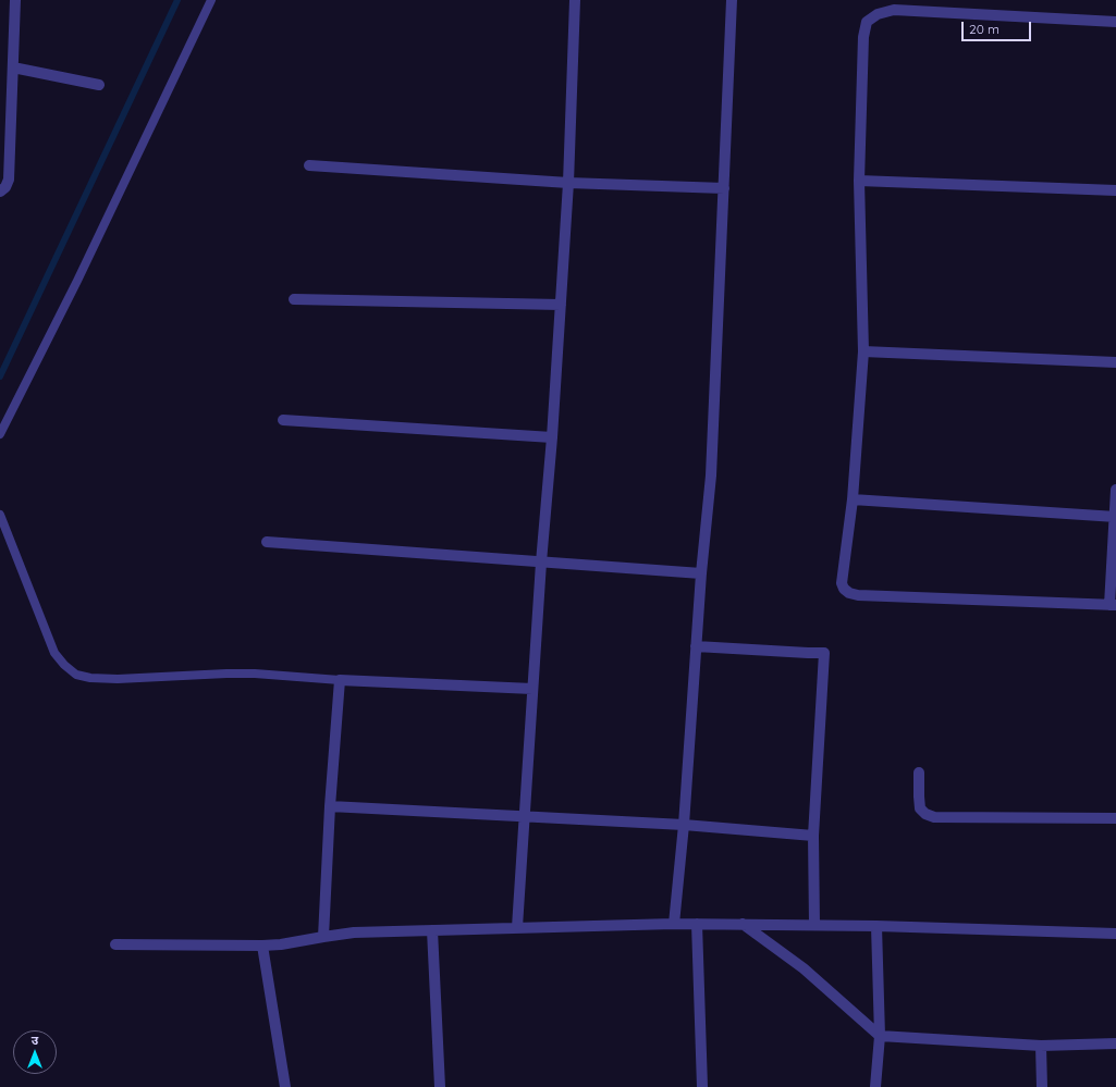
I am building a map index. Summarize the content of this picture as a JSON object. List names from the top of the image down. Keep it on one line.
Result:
{"scale_bar":"20 m","north":"top"}
